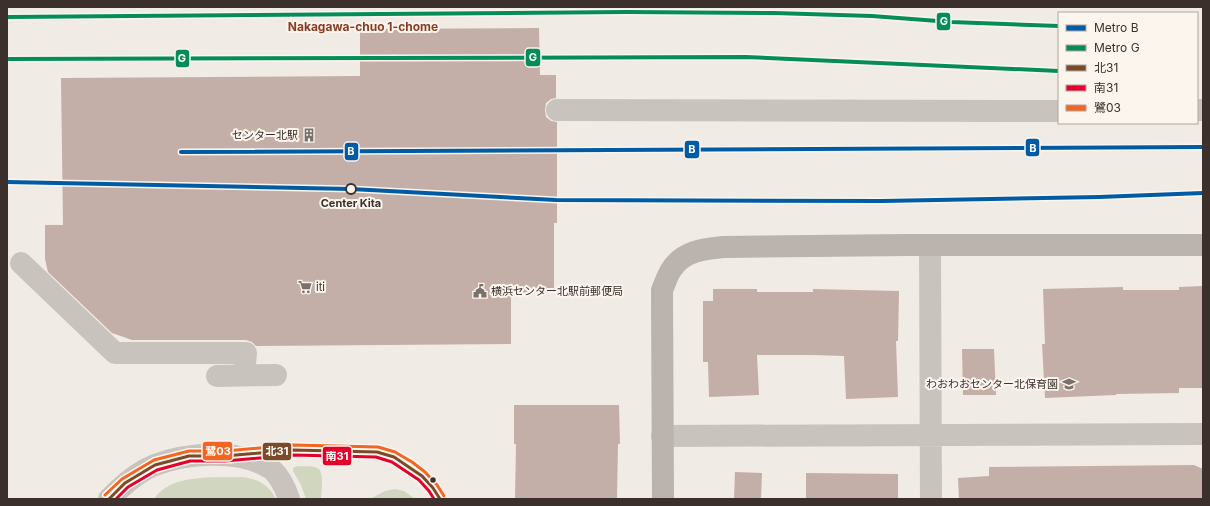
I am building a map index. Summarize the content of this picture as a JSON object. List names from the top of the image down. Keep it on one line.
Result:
{"districts":["Nakagawa-chuo 1-chome"],"places":{"building":["センター北駅"],"other":["Center Kita"],"supermarket":["iti"],"public building":["横浜センター北駅前郵便局"],"school or university":["わおわおセンター北保育園"]},"lines":["metro line G","metro line B","transit line 鷺03","transit line 北31","transit line 南31"],"legend":["Metro B","Metro G","北31","南31","鷺03"]}
